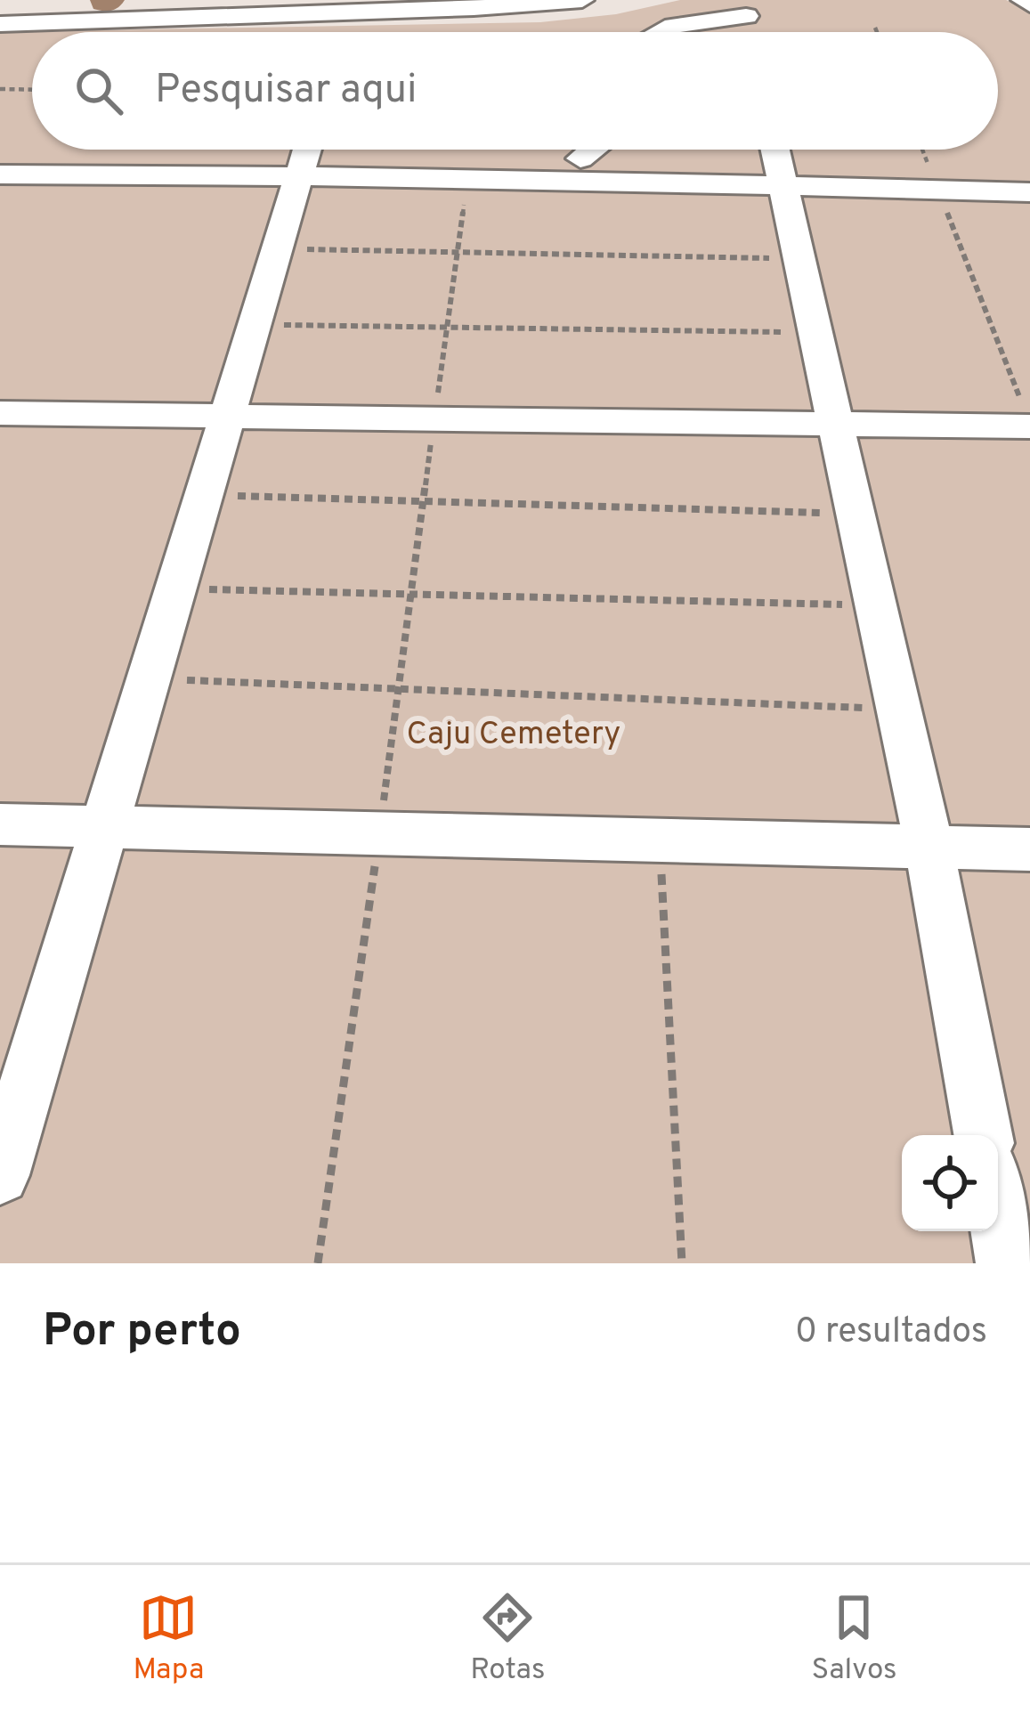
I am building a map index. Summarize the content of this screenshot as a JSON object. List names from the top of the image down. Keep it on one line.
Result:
{"parks":["Caju Cemetery"],"page":{"search":"Pesquisar aqui","heading":["Por perto","0 resultados"],"nav":["Mapa","Rotas","Salvos"]}}
